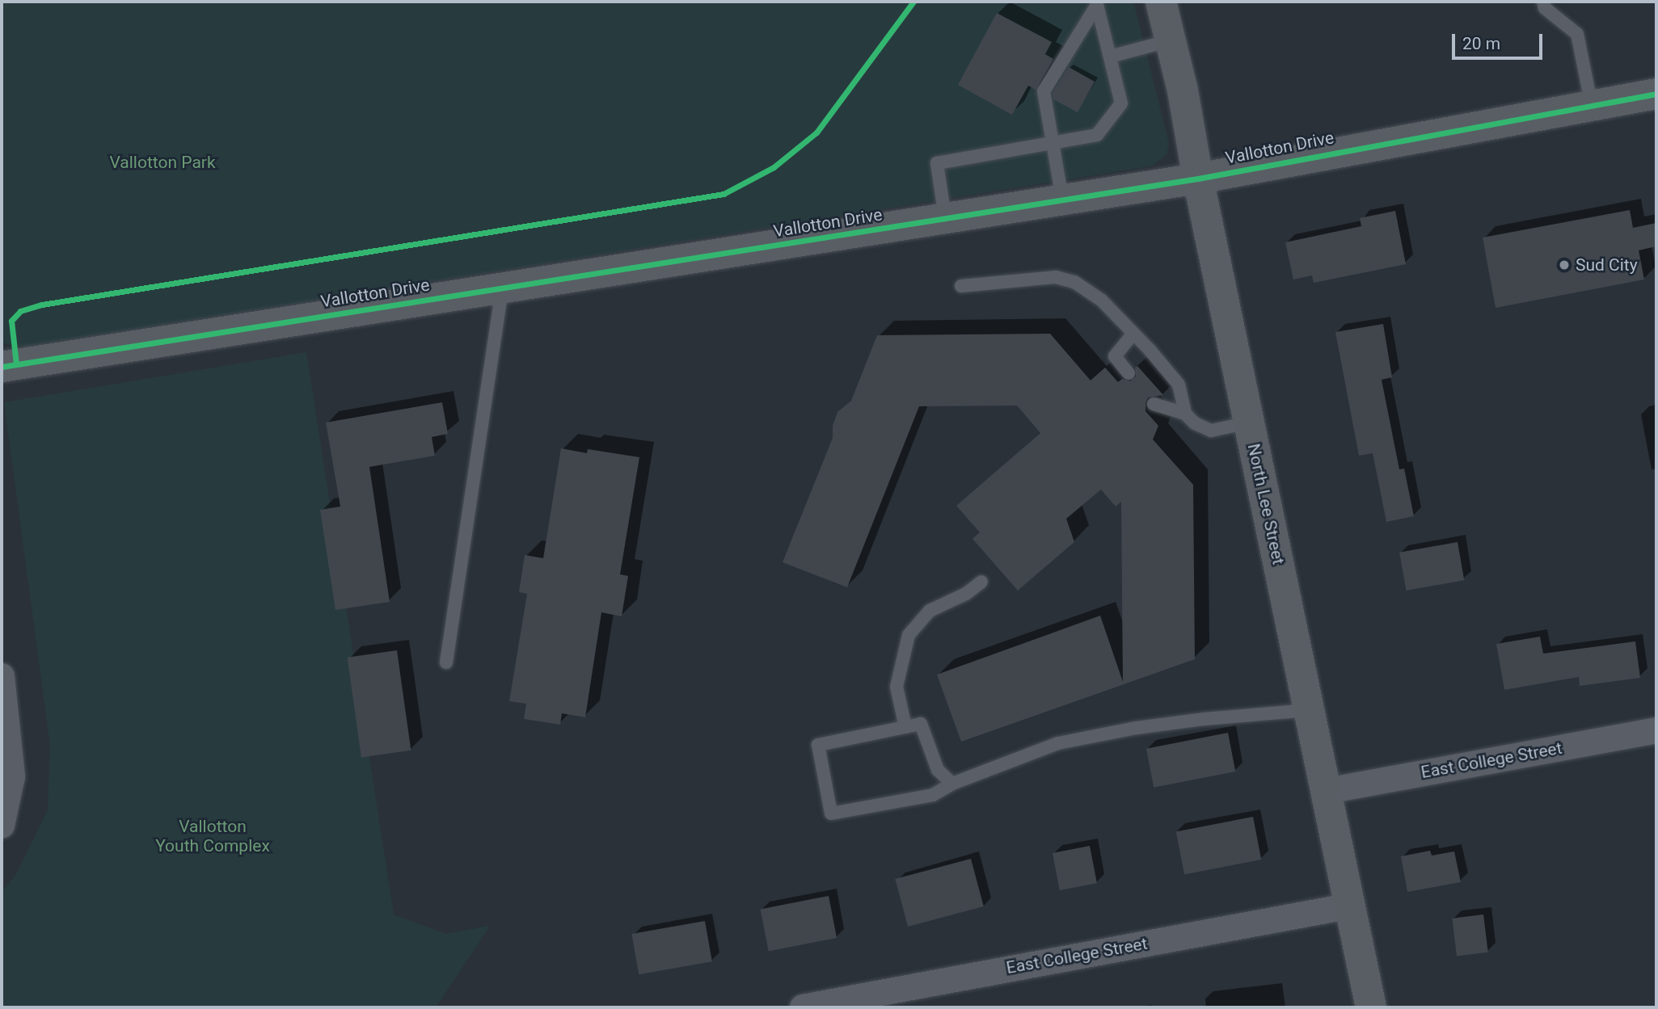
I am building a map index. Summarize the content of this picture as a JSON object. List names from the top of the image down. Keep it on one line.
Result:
{"streets":{"street":["Vallotton Drive","North Lee Street","East College Street"]},"crossings":[["Vallotton Drive","North Lee Street"],["North Lee Street","East College Street"]],"parks":["Vallotton Park","Vallotton Youth Complex"],"places":["Sud City"],"scale_bar":"20 m"}
